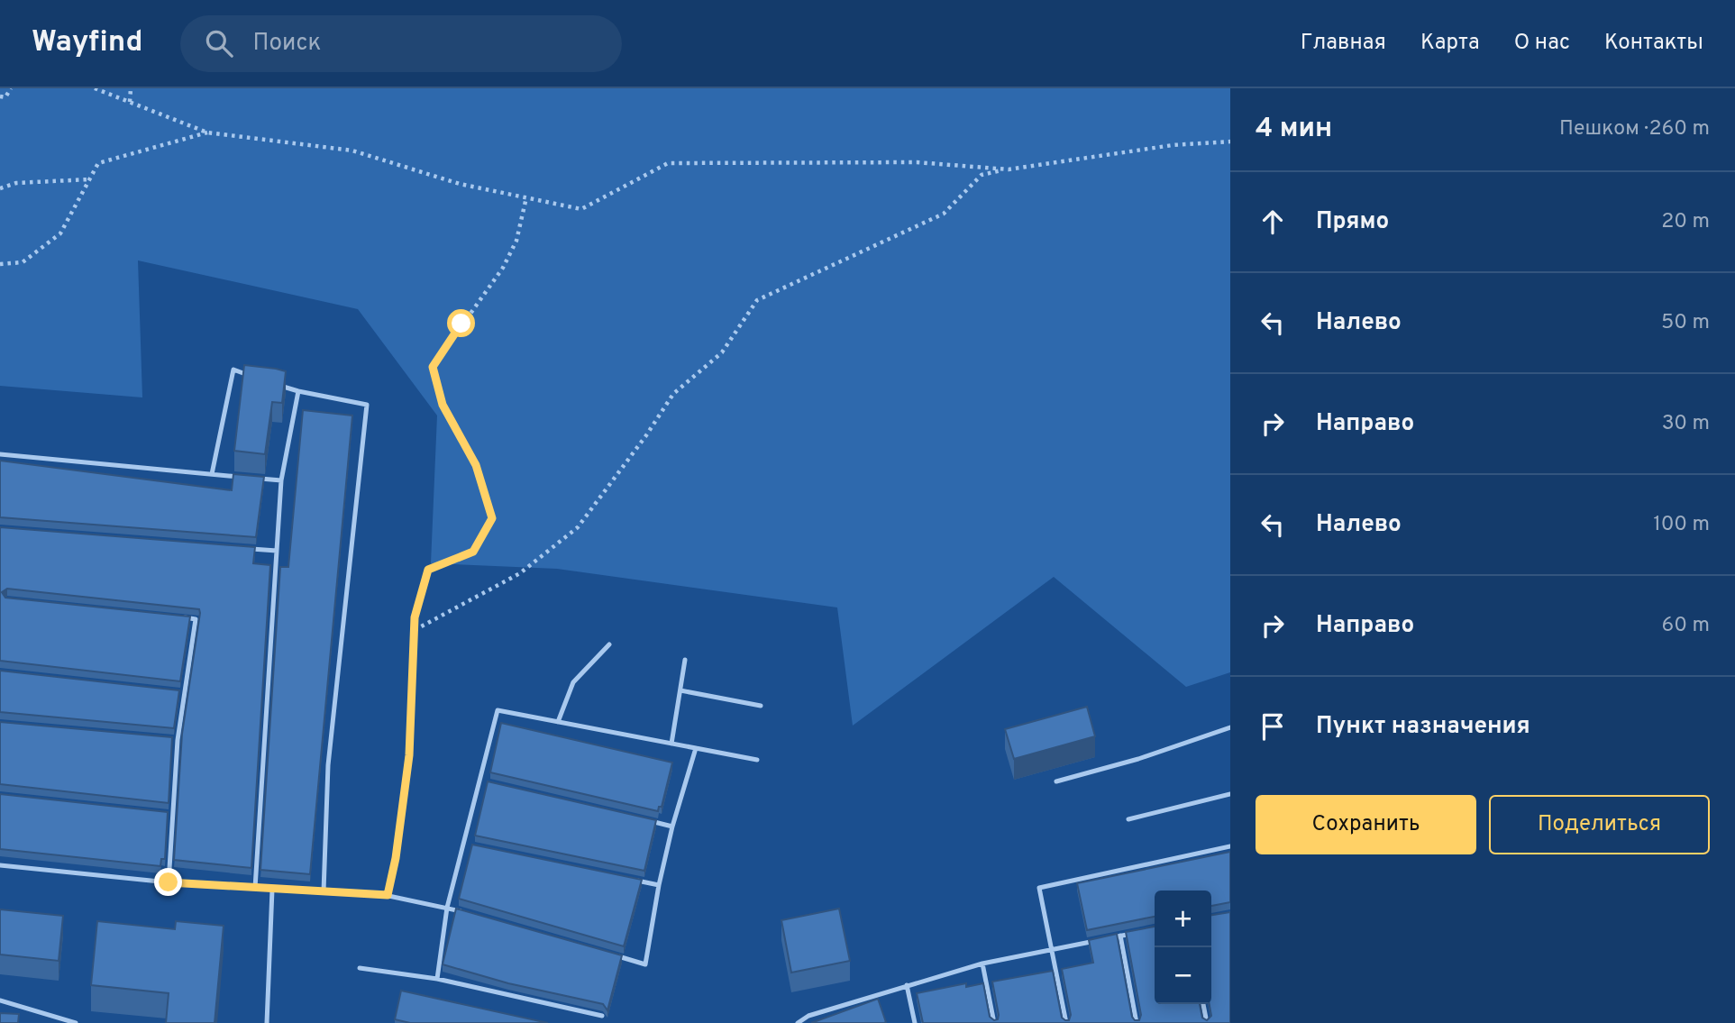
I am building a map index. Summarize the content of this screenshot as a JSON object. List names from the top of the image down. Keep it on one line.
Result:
{"page":{"header":"Wayfind","search":"Поиск","nav":["Главная","Карта","О нас","Контакты"],"heading":["4 мин","Пешком · 260 m"],"list":[["Прямо","20 m"],["Налево","50 m"],["Направо","30 m"],["Налево","100 m"],["Направо","60 m"],"Пункт назначения"],"buttons":["Сохранить","Поделиться"],"map_buttons":["+","−"]}}
